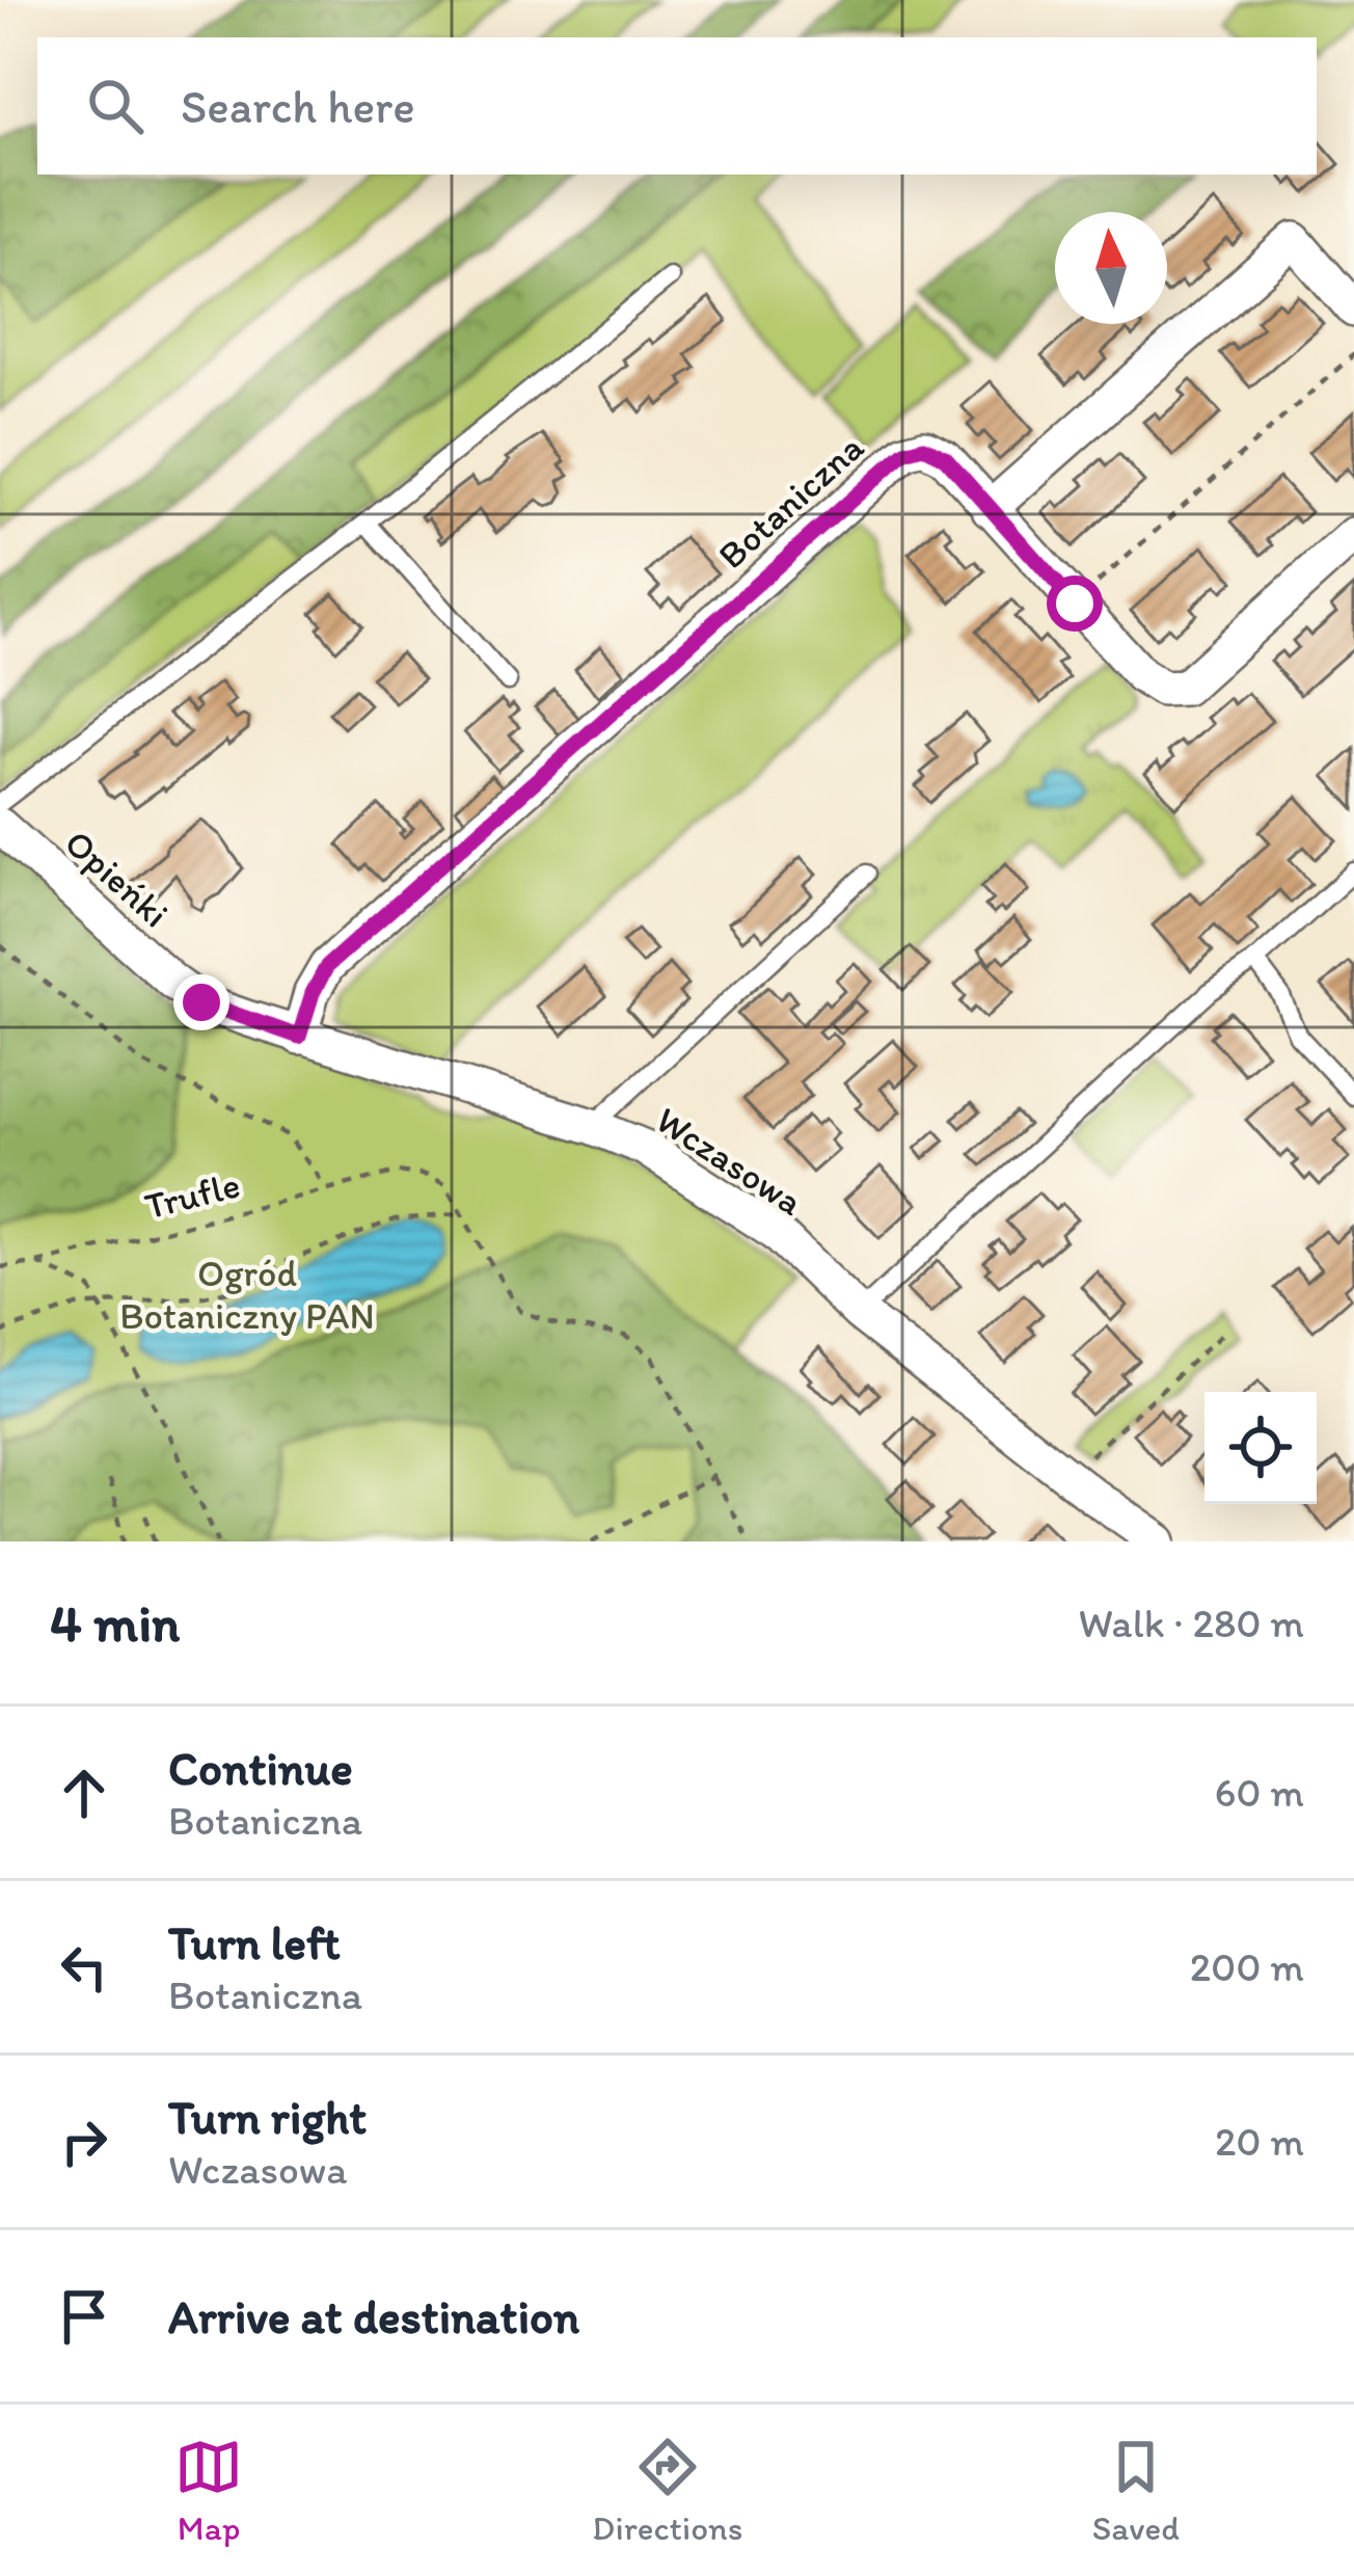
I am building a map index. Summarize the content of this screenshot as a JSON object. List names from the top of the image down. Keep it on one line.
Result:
{"streets":{"street":["Botaniczna","Opieńki","Wczasowa"],"path":["Trufle"]},"crossings":[["Botaniczna","Wczasowa"],["Opieńki","Wczasowa"]],"parks":["Ogród Botaniczny PAN"],"north":"top","page":{"search":"Search here","heading":["4 min","Walk · 280 m"],"list":[["Continue","Botaniczna","60 m"],["Turn left","Botaniczna","200 m"],["Turn right","Wczasowa","20 m"],"Arrive at destination"],"nav":["Map","Directions","Saved"]}}
